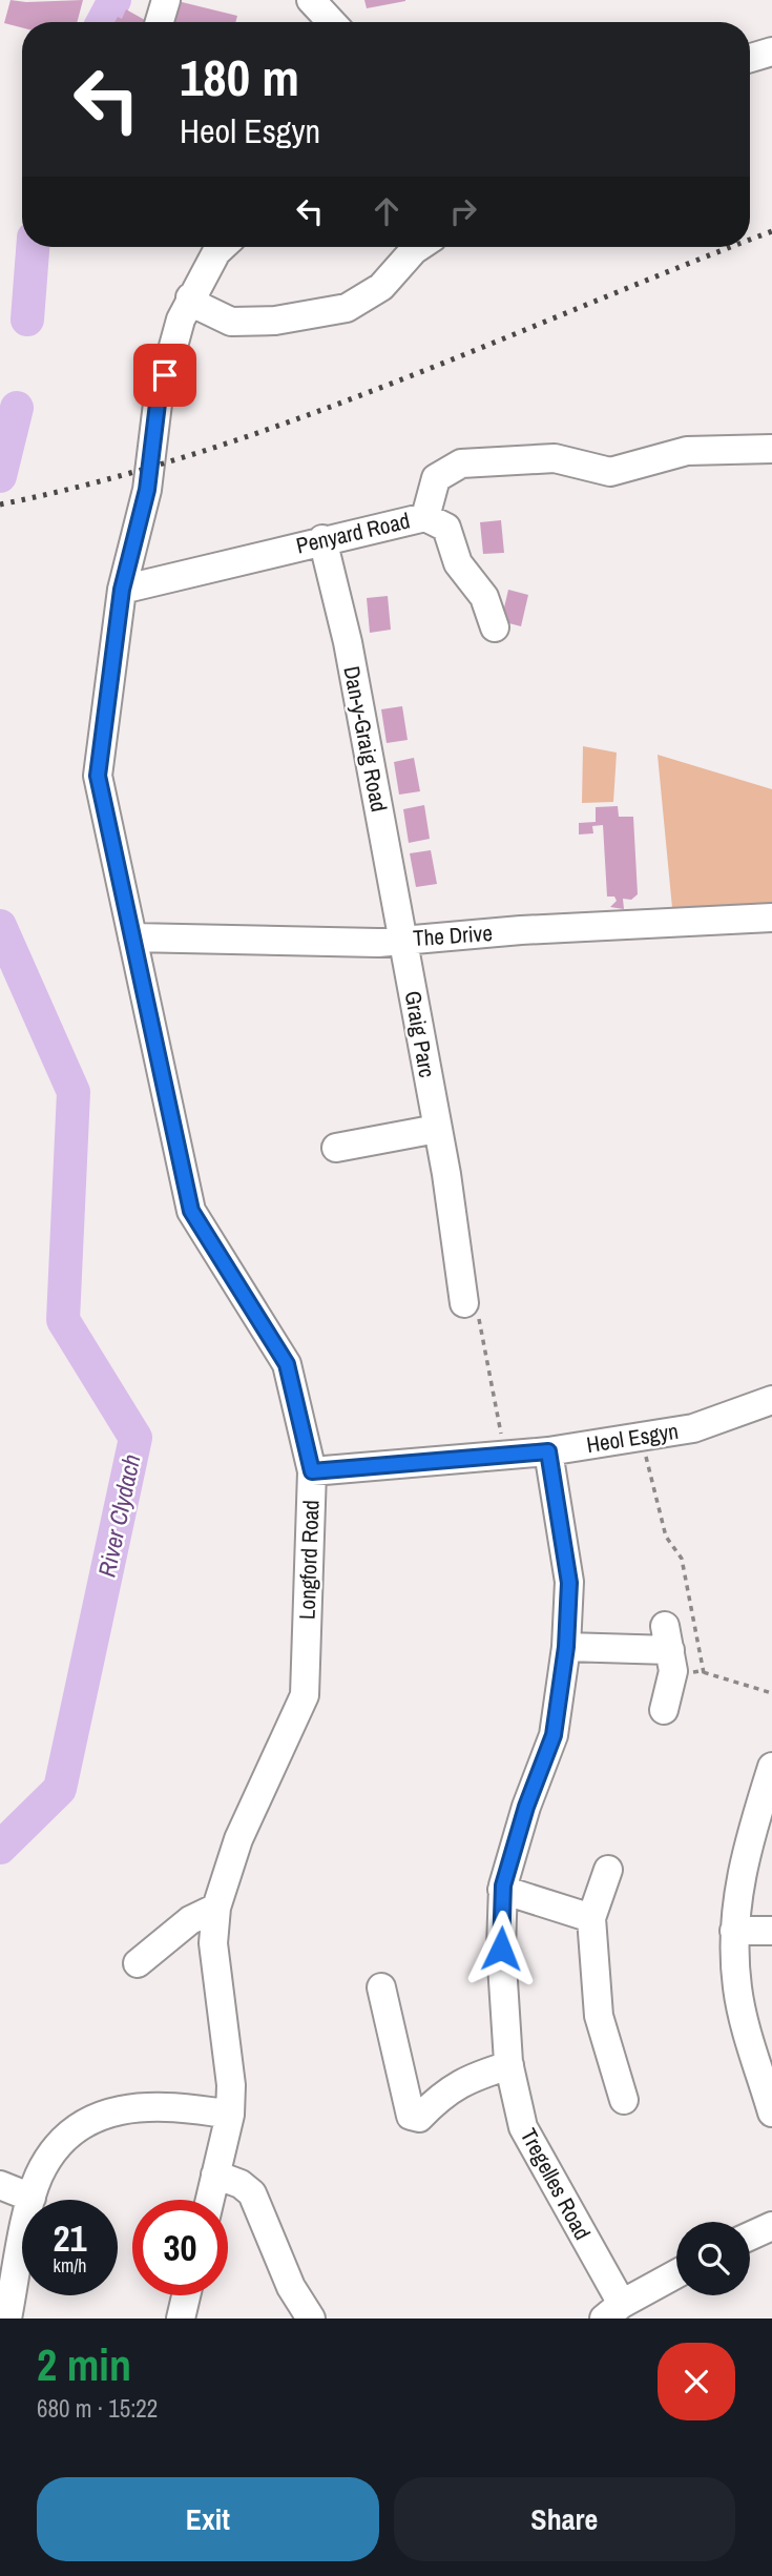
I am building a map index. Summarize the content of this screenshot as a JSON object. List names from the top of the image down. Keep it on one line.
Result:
{"streets":{"street":["Penyard Road","Dan-y-Graig Road","The Drive","Graig Parc","Heol Esgyn","Longford Road","Tregelles Road"]},"crossings":[["Penyard Road","Dan-y-Graig Road"],["Penyard Road","Longford Road"],["Dan-y-Graig Road","The Drive"],["Dan-y-Graig Road","Graig Parc"],["The Drive","Graig Parc"],["The Drive","Longford Road"],["Heol Esgyn","Longford Road"],["Heol Esgyn","Tregelles Road"]],"water":["River Clydach"],"page":{"turn":["180 m","Heol Esgyn"],"speed":"21 km/h","limit":"30","heading":["2 min","680 m · 15:22"],"buttons":["Exit","Share"]}}
